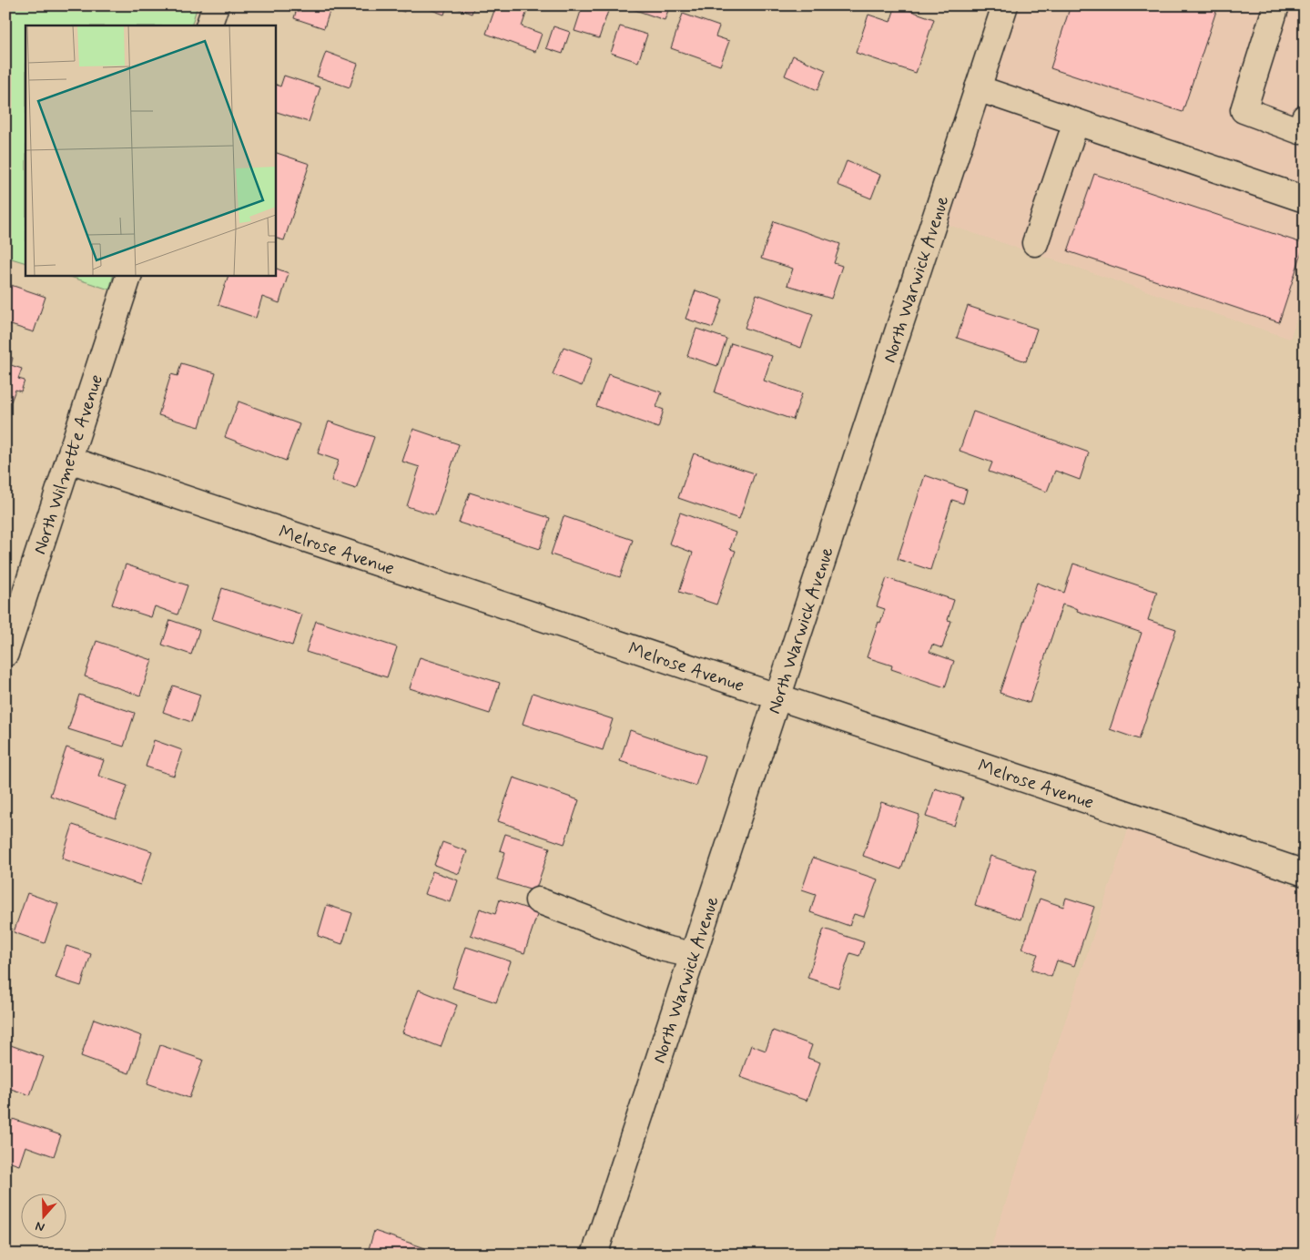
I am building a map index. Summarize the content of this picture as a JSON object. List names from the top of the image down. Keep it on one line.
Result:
{"streets":{"street":["North Warwick Avenue","North Wilmette Avenue","Melrose Avenue"]},"crossings":[["North Warwick Avenue","Melrose Avenue"],["North Wilmette Avenue","Melrose Avenue"]],"north":"bottom"}
